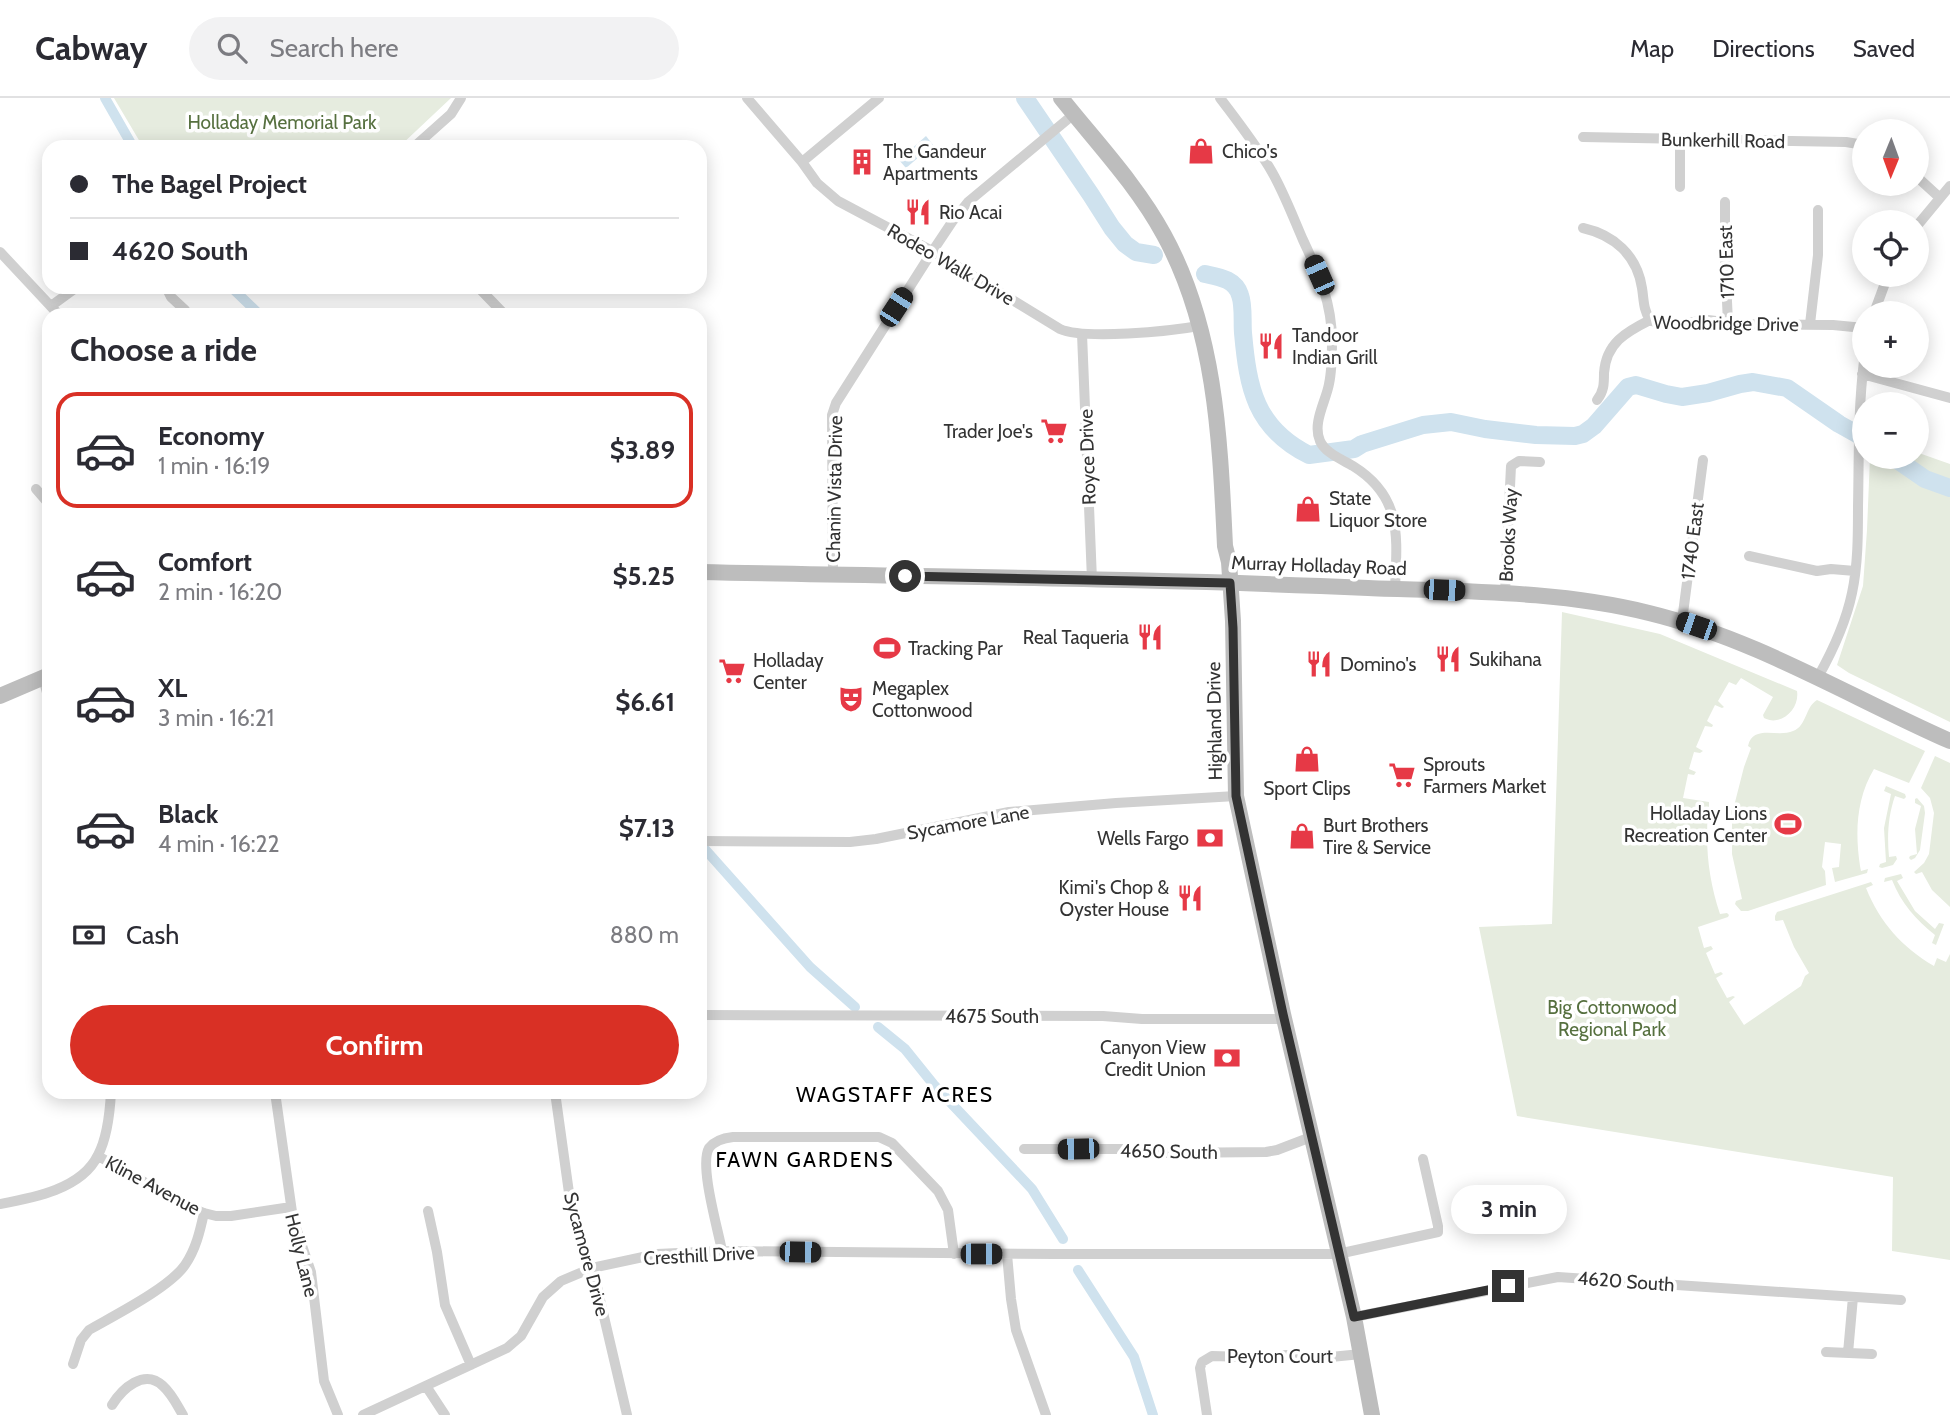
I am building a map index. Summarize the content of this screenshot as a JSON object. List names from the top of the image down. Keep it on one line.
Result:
{"streets":{"main road":["Murray Holladay Road","Highland Drive"],"street":["Bunkerhill Road","1710 East","Rodeo Walk Drive","Woodbridge Drive","Royce Drive","Chanin Vista Drive","Brooks Way","1740 East","Sycamore Lane","4675 South","4650 South","Kline Avenue","Sycamore Drive","Holly Lane","Cresthill Drive","4620 South","Peyton Court"]},"crossings":[["1710 East","Woodbridge Drive"],["Rodeo Walk Drive","Royce Drive"],["Rodeo Walk Drive","Chanin Vista Drive"],["Rodeo Walk Drive","Highland Drive"],["Royce Drive","Murray Holladay Road"],["Chanin Vista Drive","Murray Holladay Road"],["Chanin Vista Drive","Highland Drive"],["Brooks Way","Murray Holladay Road"],["1740 East","Murray Holladay Road"],["Murray Holladay Road","Highland Drive"],["Highland Drive","Sycamore Lane"],["Highland Drive","4675 South"],["Highland Drive","4650 South"],["Highland Drive","Cresthill Drive"],["Highland Drive","4620 South"],["Highland Drive","Peyton Court"],["Kline Avenue","Holly Lane"],["Sycamore Drive","Cresthill Drive"]],"districts":["WAGSTAFF ACRES","FAWN GARDENS"],"parks":["Holladay Memorial Park","Big Cottonwood Regional Park"],"places":{"shop":["Chico's","State Liquor Store","Sport Clips","Burt Brothers Tire & Service"],"building":["The Gandeur Apartments"],"restaurant":["Rio Acai","Tandoor Indian Grill","Real Taqueria","Sukihana","Domino's","Kimi's Chop & Oyster House"],"supermarket":["Trader Joe's","Holladay Center","Sprouts Farmers Market"],"sports":["Tracking Par","Holladay Lions Recreation Center"],"theatre":["Megaplex Cottonwood"],"bank":["Wells Fargo","Canyon View Credit Union"]},"north":"bottom","page":{"header":"Cabway","search":"Search here","nav":["Map","Directions","Saved"],"map_buttons":["+","−"],"banner":["The Bagel Project","4620 South"],"heading":"Choose a ride","list":[{"name":"Economy","note":"1 min · 16:19","value":"$3.89"},{"name":"Comfort","note":"2 min · 16:20","value":"$5.25"},{"name":"XL","note":"3 min · 16:21","value":"$6.61"},{"name":"Black","note":"4 min · 16:22","value":"$7.13"}],"pay":["Cash","880 m"],"buttons":"Confirm","bubble":"3 min"}}
